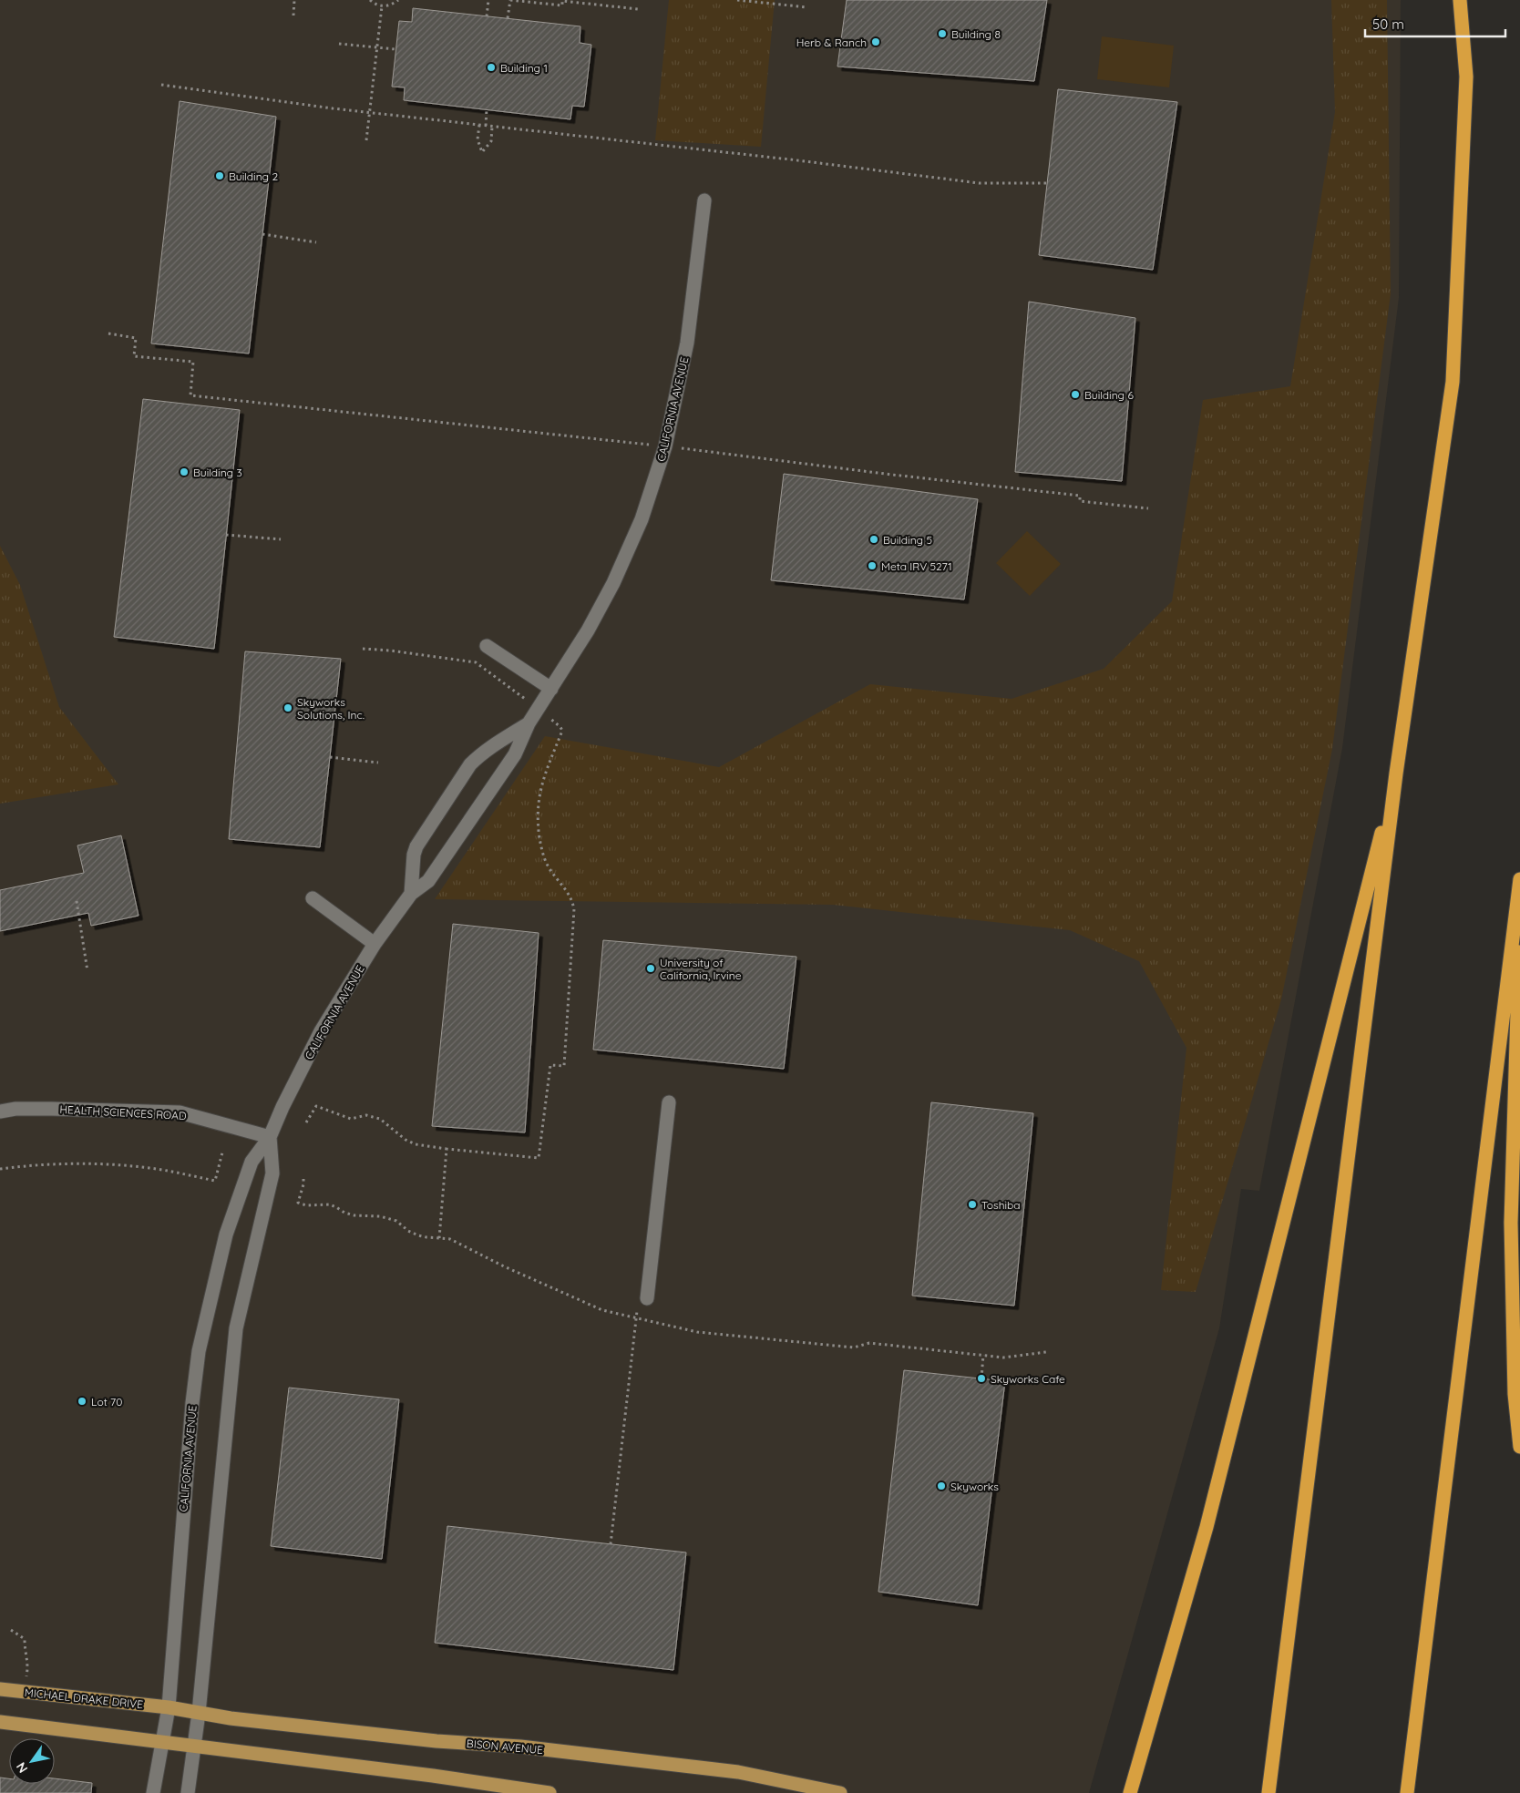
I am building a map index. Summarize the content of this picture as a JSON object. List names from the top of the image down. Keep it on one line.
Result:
{"streets":{"main road":["MICHAEL DRAKE DRIVE","BISON AVENUE"],"street":["CALIFORNIA AVENUE","HEALTH SCIENCES ROAD"]},"crossings":[["CALIFORNIA AVENUE","HEALTH SCIENCES ROAD"],["CALIFORNIA AVENUE","MICHAEL DRAKE DRIVE"],["CALIFORNIA AVENUE","BISON AVENUE"],["MICHAEL DRAKE DRIVE","BISON AVENUE"]],"places":["Building 8","Herb & Ranch","Building 1","Building 2","Building 6","Building 3","Building 5","Meta IRV 5271","Skyworks Solutions, Inc.","University of California, Irvine","Toshiba","Skyworks Cafe","Lot 70","Skyworks"],"scale_bar":"50 m","north":"bottom left"}
